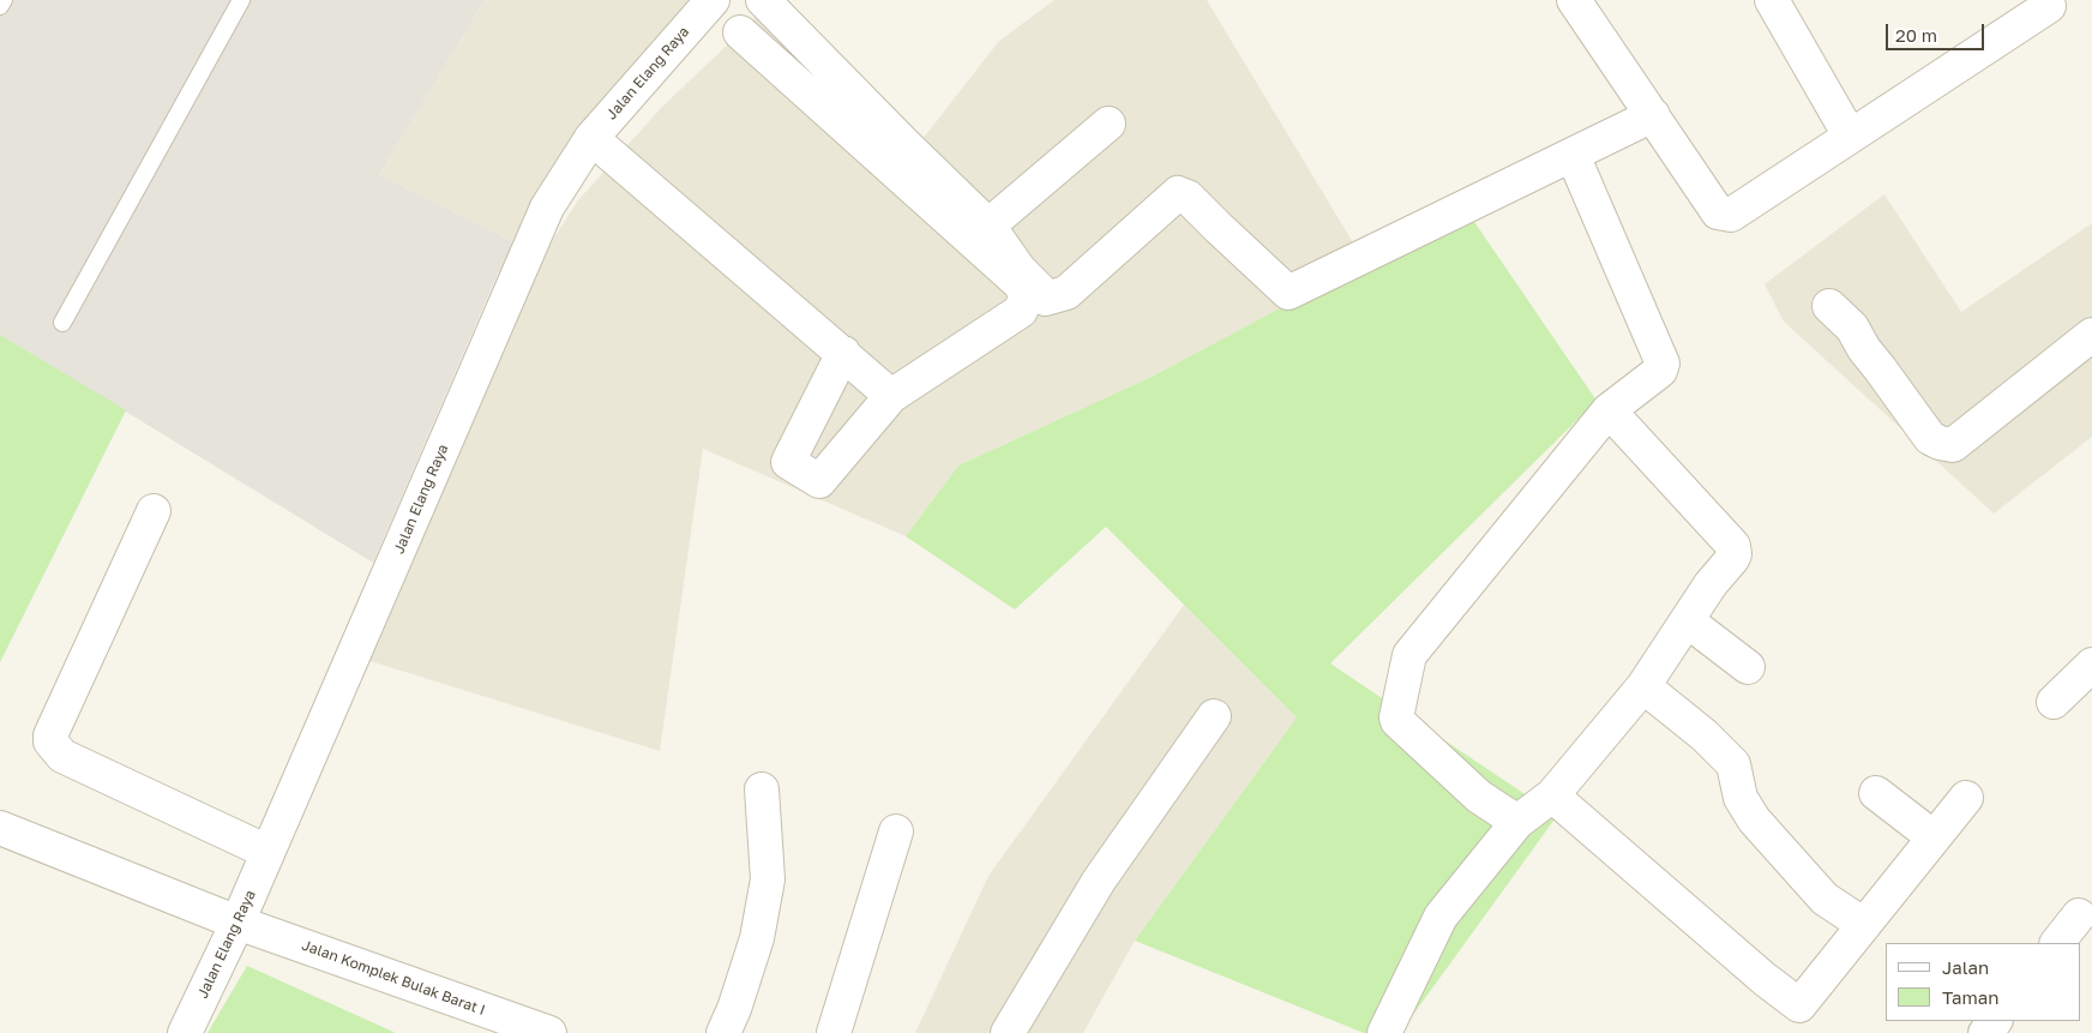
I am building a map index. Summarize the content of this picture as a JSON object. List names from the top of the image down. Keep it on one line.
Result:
{"streets":{"street":["Jalan Elang Raya","Jalan Komplek Bulak Barat I"]},"crossings":[["Jalan Elang Raya","Jalan Komplek Bulak Barat I"]],"legend":["Jalan","Taman"],"scale_bar":"20 m"}
